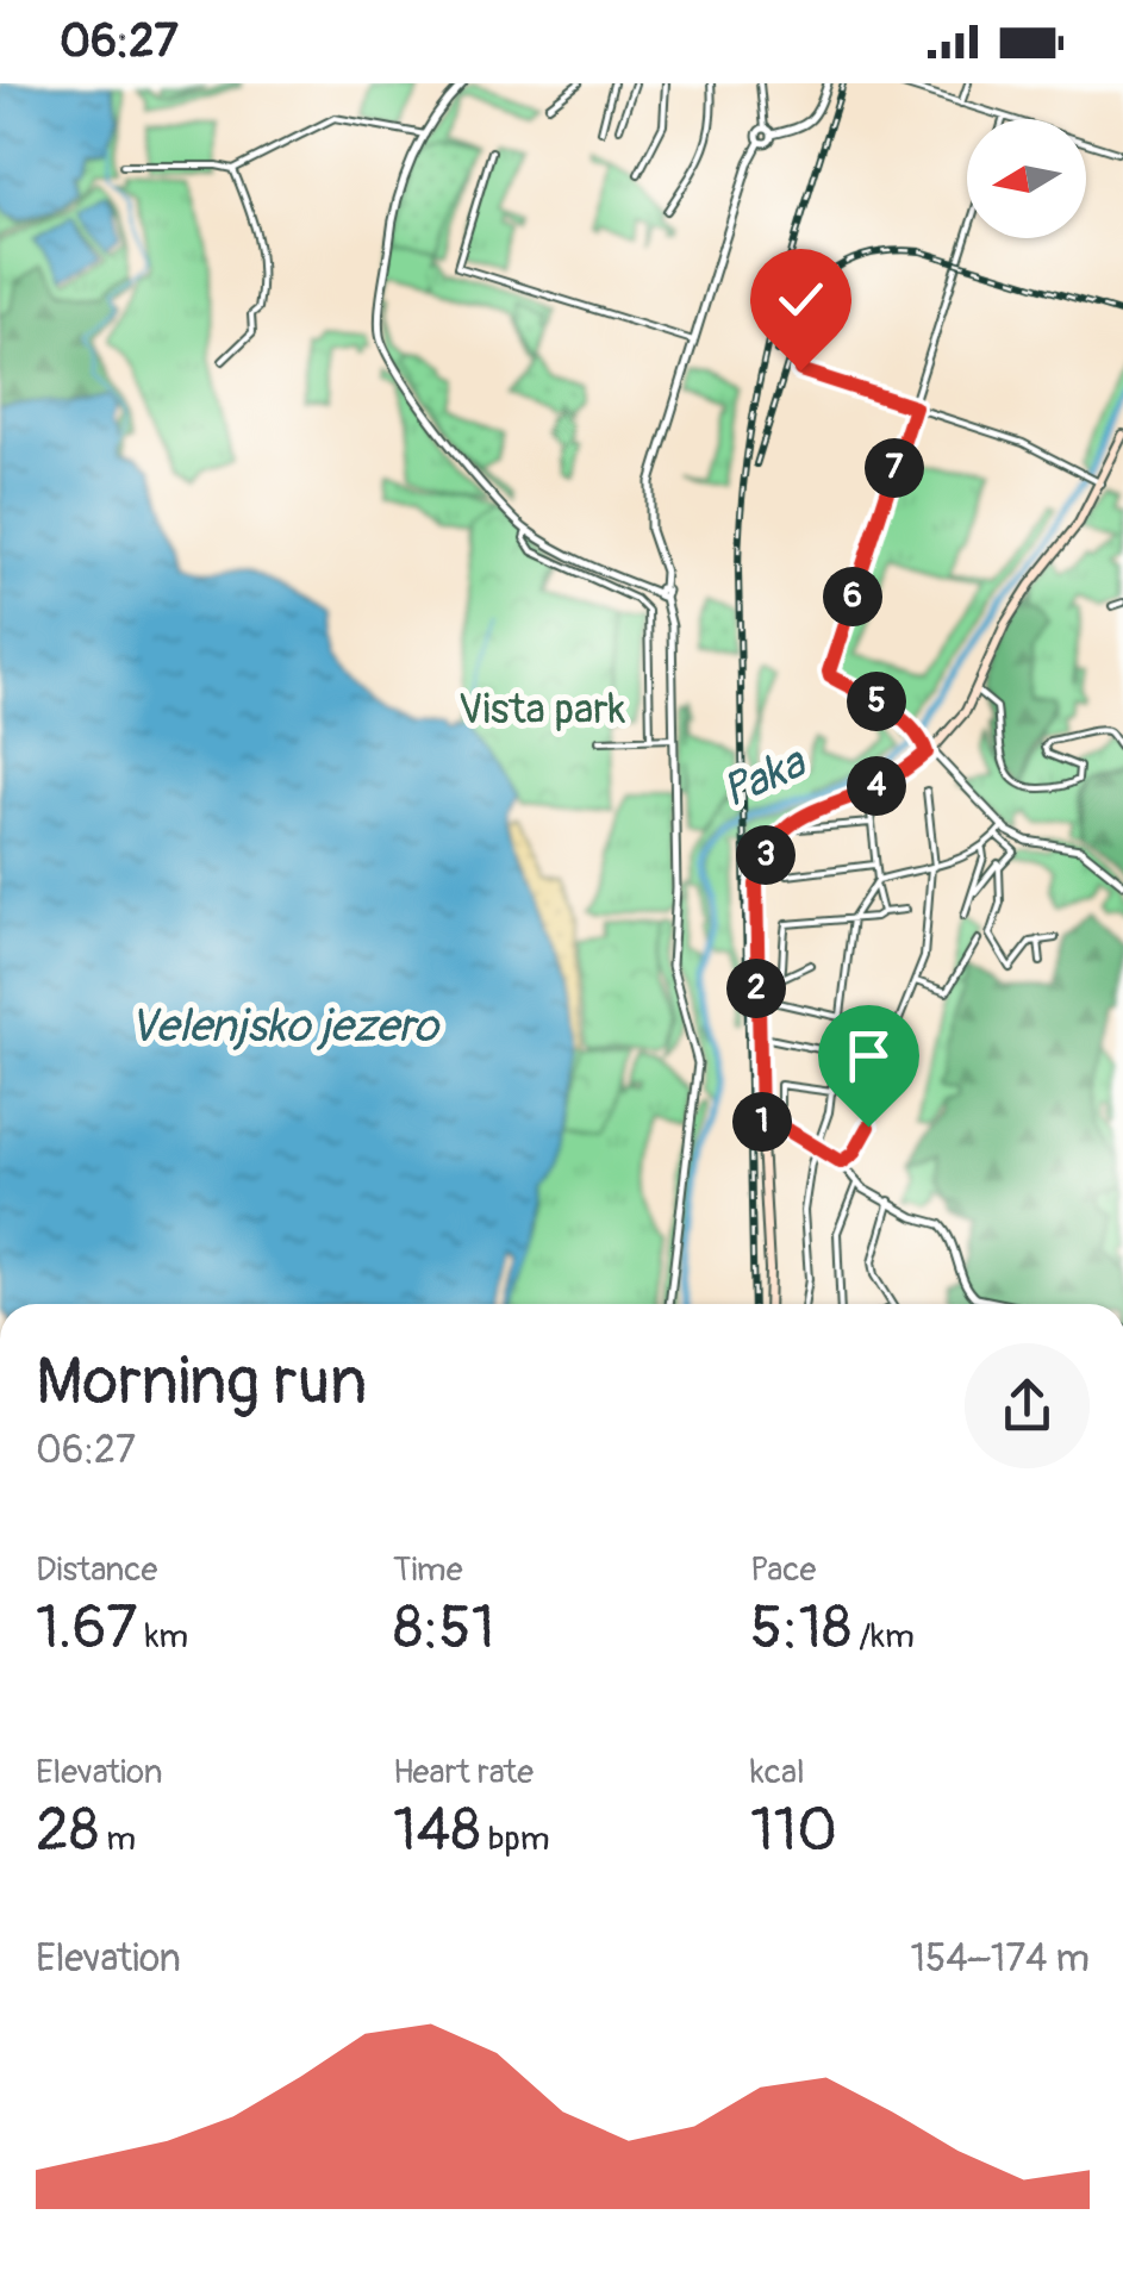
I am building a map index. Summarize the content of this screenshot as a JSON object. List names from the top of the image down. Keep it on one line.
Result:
{"water":["Paka","Velenjsko jezero"],"parks":["Vista park"],"north":"left","page":{"status":"06:27","pins":["7","6","5","4","3","2","1"],"heading":["Morning run","06:27"],"stats":[["Distance","1.67 km"],["Time","8:51"],["Pace","5:18 /km"],["Elevation","28 m"],["Heart rate","148 bpm"],["kcal","110"]],"chart":["Elevation","154–174 m"]}}
